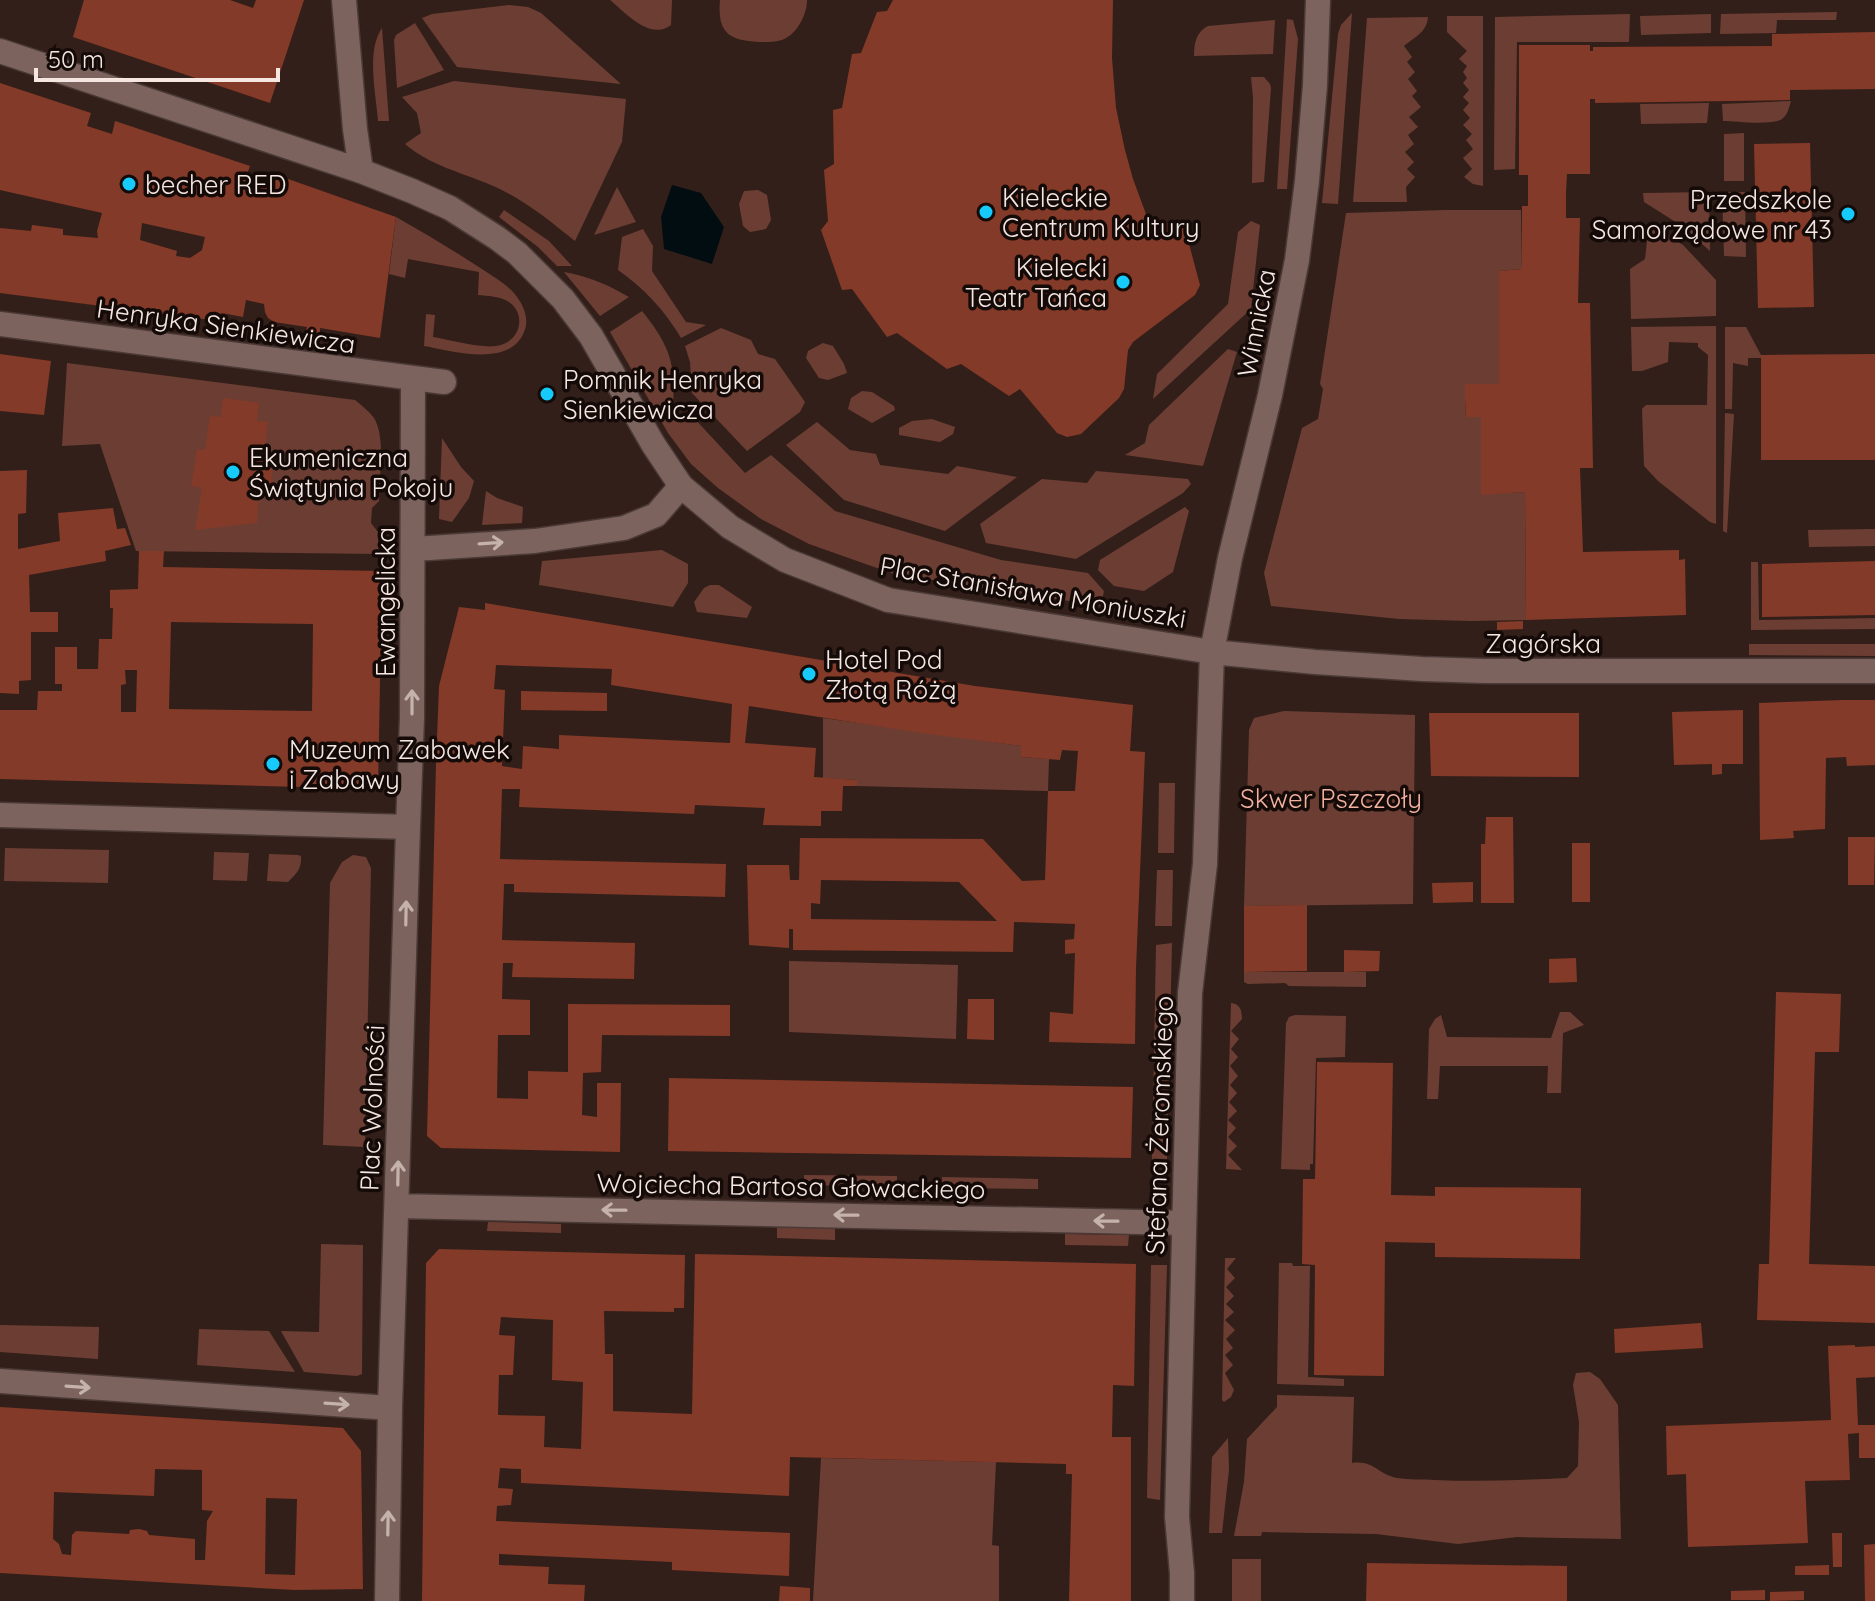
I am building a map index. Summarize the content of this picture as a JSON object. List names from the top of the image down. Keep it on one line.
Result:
{"streets":{"street":["Winnicka","Henryka Sienkiewicza","Plac Stanisława Moniuszki","Ewangelicka","Zagórska","Plac Wolności","Stefana Żeromskiego","Wojciecha Bartosa Głowackiego"]},"crossings":[["Winnicka","Plac Stanisława Moniuszki"],["Winnicka","Zagórska"],["Winnicka","Stefana Żeromskiego"],["Henryka Sienkiewicza","Ewangelicka"],["Plac Stanisława Moniuszki","Zagórska"],["Plac Stanisława Moniuszki","Stefana Żeromskiego"],["Ewangelicka","Plac Wolności"],["Zagórska","Stefana Żeromskiego"],["Plac Wolności","Wojciecha Bartosa Głowackiego"],["Stefana Żeromskiego","Wojciecha Bartosa Głowackiego"]],"one_way":["Ewangelicka","Plac Wolności","Wojciecha Bartosa Głowackiego"],"parks":["Skwer Pszczoły"],"places":["becher RED","Kieleckie Centrum Kultury","Przedszkole Samorządowe nr 43","Kielecki Teatr Tańca","Pomnik Henryka Sienkiewicza","Ekumeniczna Świątynia Pokoju","Hotel Pod Złotą Różą","Muzeum Zabawek i Zabawy"],"scale_bar":"50 m"}
